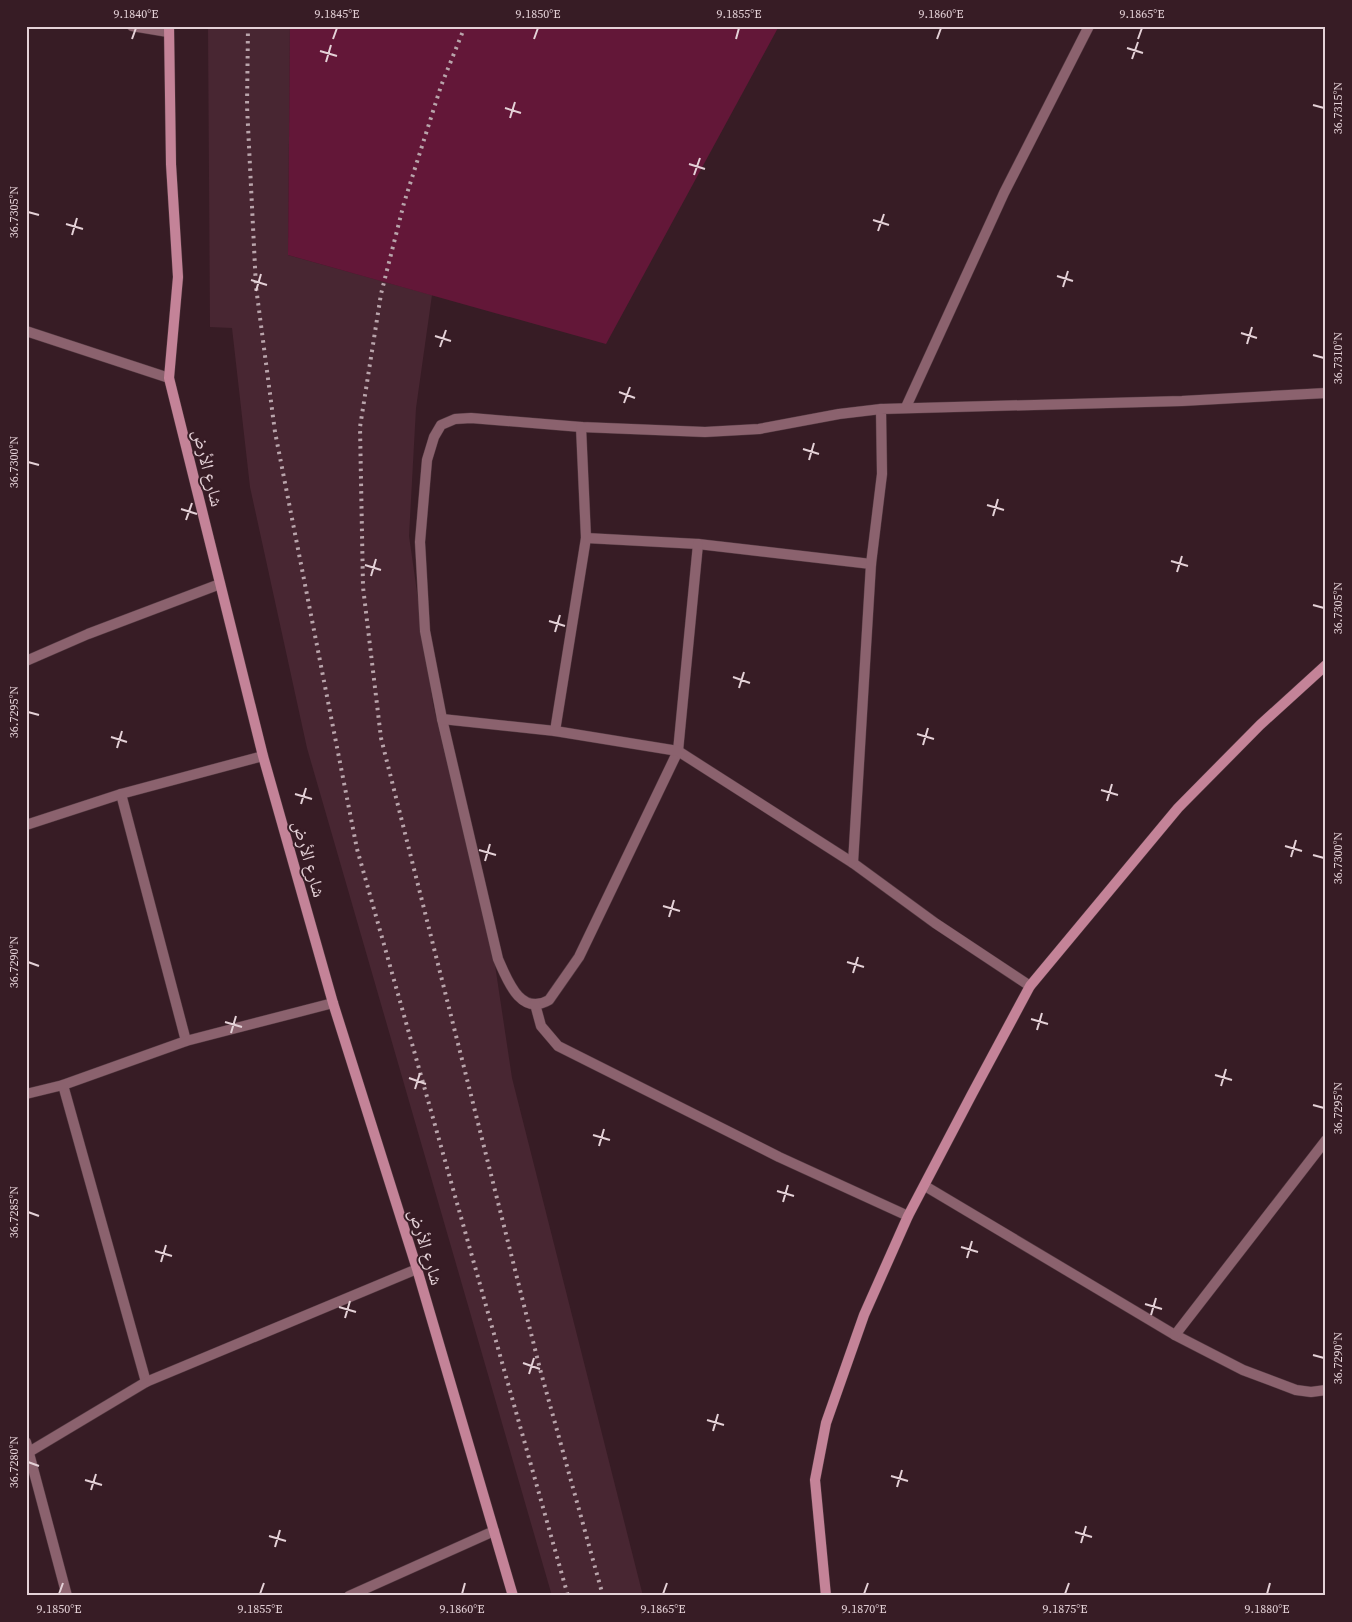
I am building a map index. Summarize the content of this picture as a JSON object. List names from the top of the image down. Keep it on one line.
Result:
{"streets":{"main road":["شارع الأرض"]},"coordinates":["9.1840°E","9.1845°E","9.1850°E","9.1855°E","9.1860°E","9.1865°E","36.7315°N","36.7305°N","36.7310°N","36.7300°N","36.7295°N","36.7290°N","36.7285°N","36.7280°N","9.1870°E","9.1875°E","9.1880°E"]}
